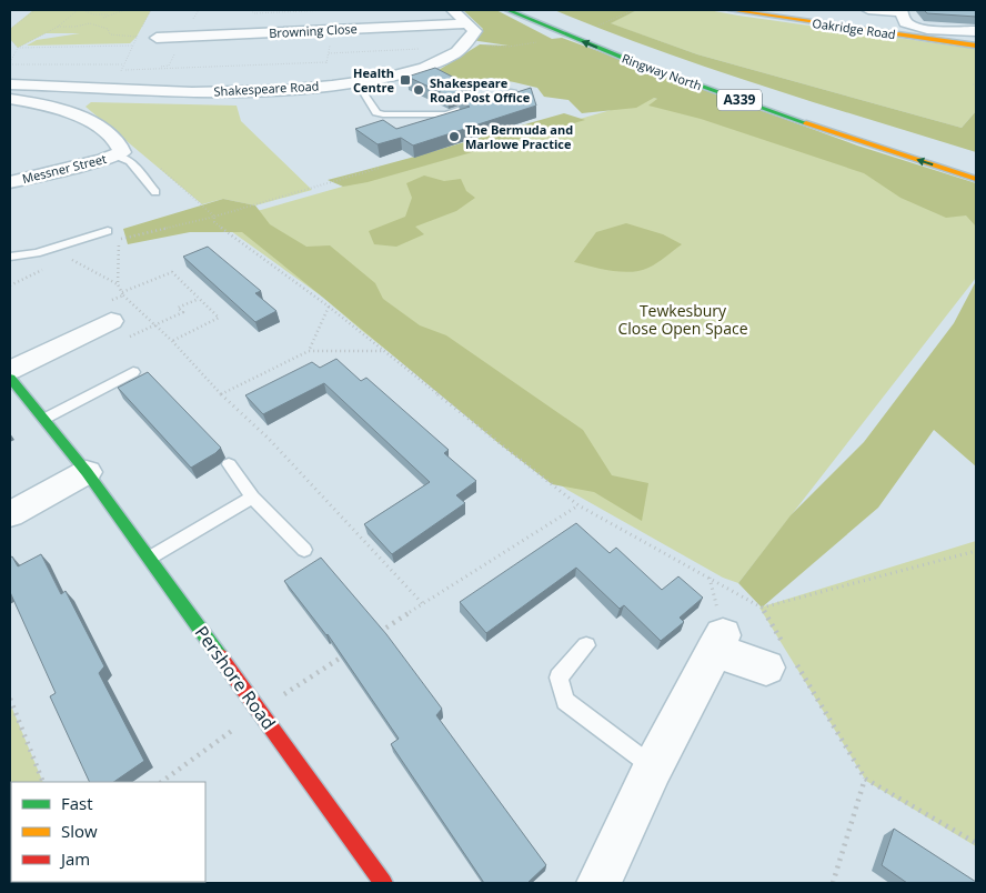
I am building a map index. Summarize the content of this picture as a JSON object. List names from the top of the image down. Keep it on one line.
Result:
{"streets":{"main road":["Oakridge Road","Ringway North","A339","Pershore Road"],"street":["Browning Close","Shakespeare Road","Messner Street"]},"crossings":[["Browning Close","Shakespeare Road"]],"one_way":["Ringway North"],"parks":["Tewkesbury Close Open Space"],"places":{"transit":["Health Centre"],"other":["Shakespeare Road Post Office","The Bermuda and Marlowe Practice"]},"legend":["Fast","Slow","Jam"]}
